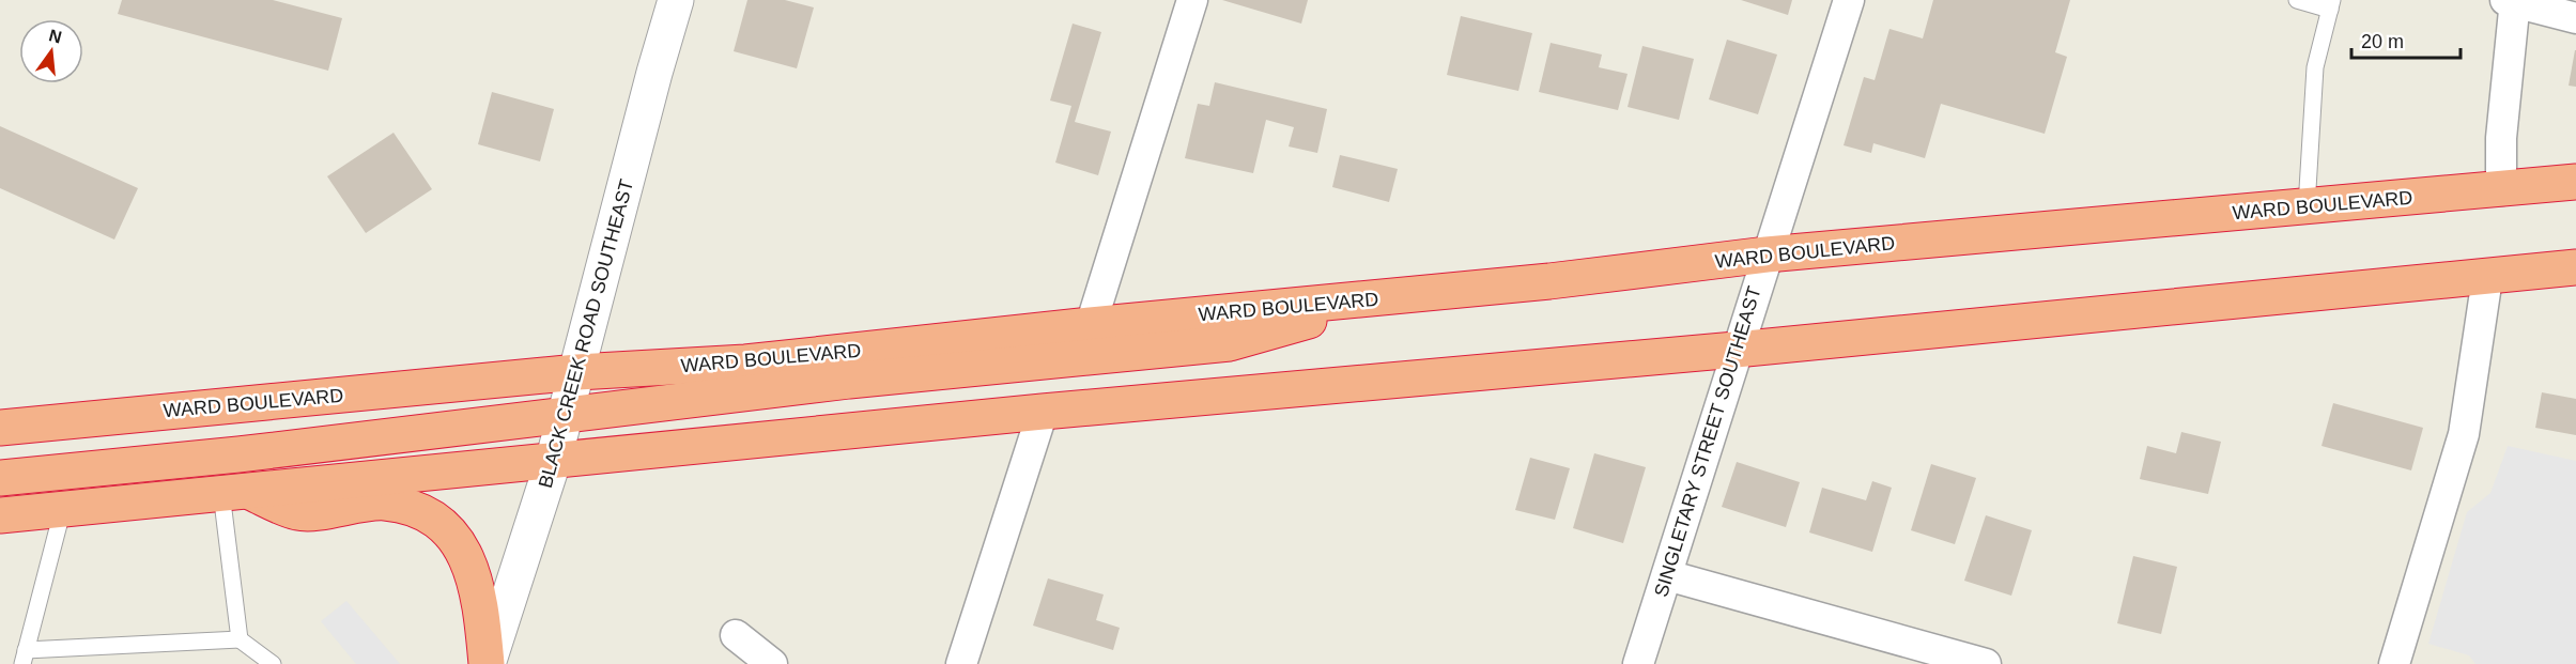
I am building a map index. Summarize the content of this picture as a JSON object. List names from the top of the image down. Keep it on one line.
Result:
{"streets":{"highway":["WARD BOULEVARD"],"street":["BLACK CREEK ROAD SOUTHEAST","SINGLETARY STREET SOUTHEAST"]},"crossings":[["WARD BOULEVARD","BLACK CREEK ROAD SOUTHEAST"],["WARD BOULEVARD","SINGLETARY STREET SOUTHEAST"]],"scale_bar":"20 m","north":"top"}
